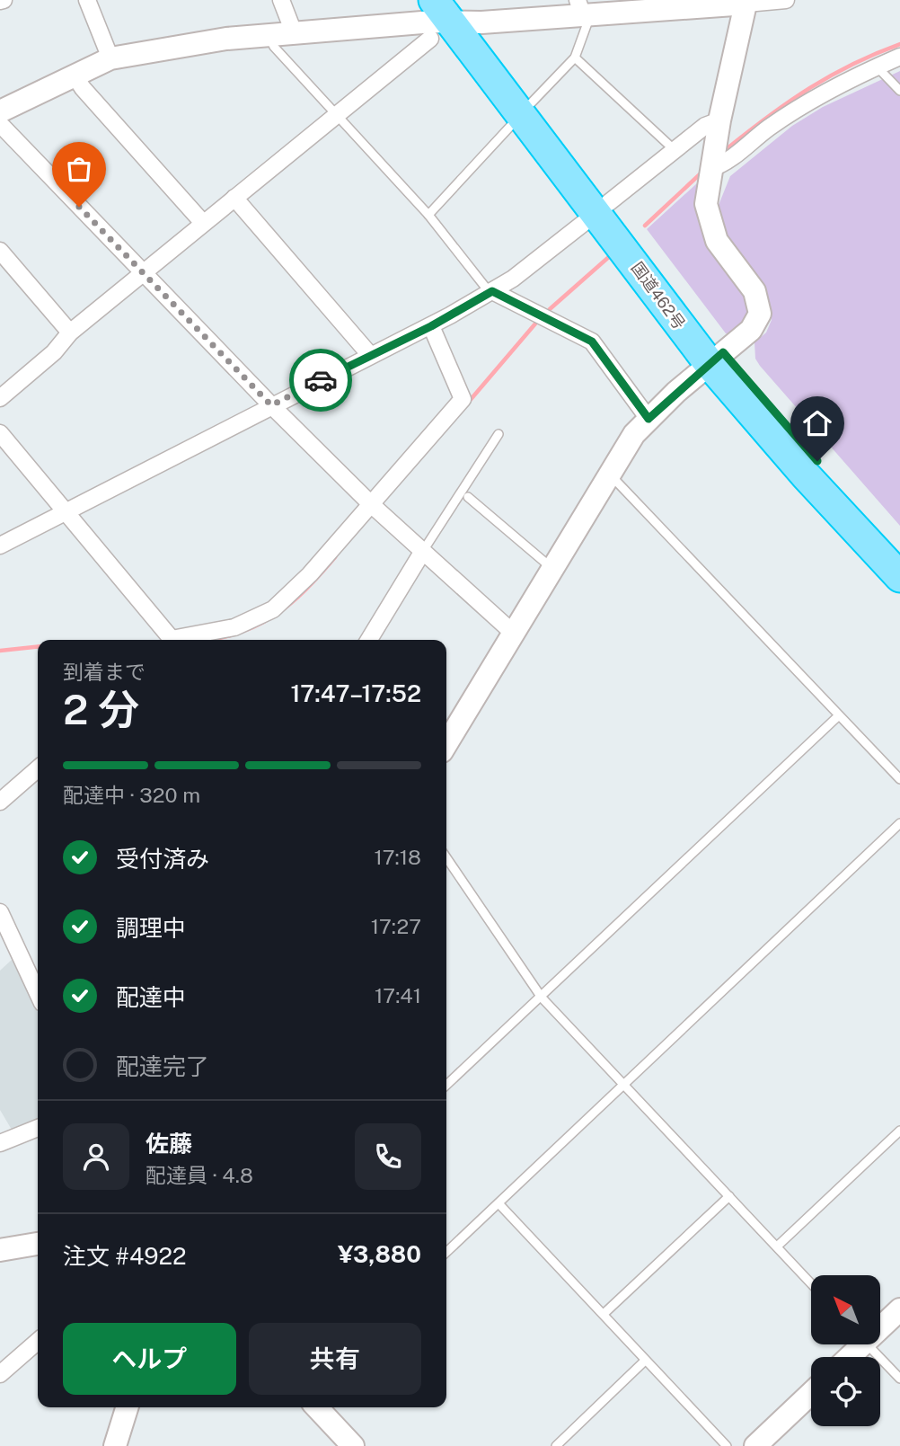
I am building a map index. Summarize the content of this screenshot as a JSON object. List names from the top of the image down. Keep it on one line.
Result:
{"streets":{"highway":["国道462号"]},"north":"top left","page":{"heading":["2 分","到着まで","17:47–17:52"],"panel":["佐藤","配達員 · 4.8","注文 #4922","¥3,880"],"bar":"配達中 · 320 m","list":[["受付済み","17:18"],["調理中","17:27"],["配達中","17:41"],"配達完了"],"buttons":["ヘルプ","共有"]}}
